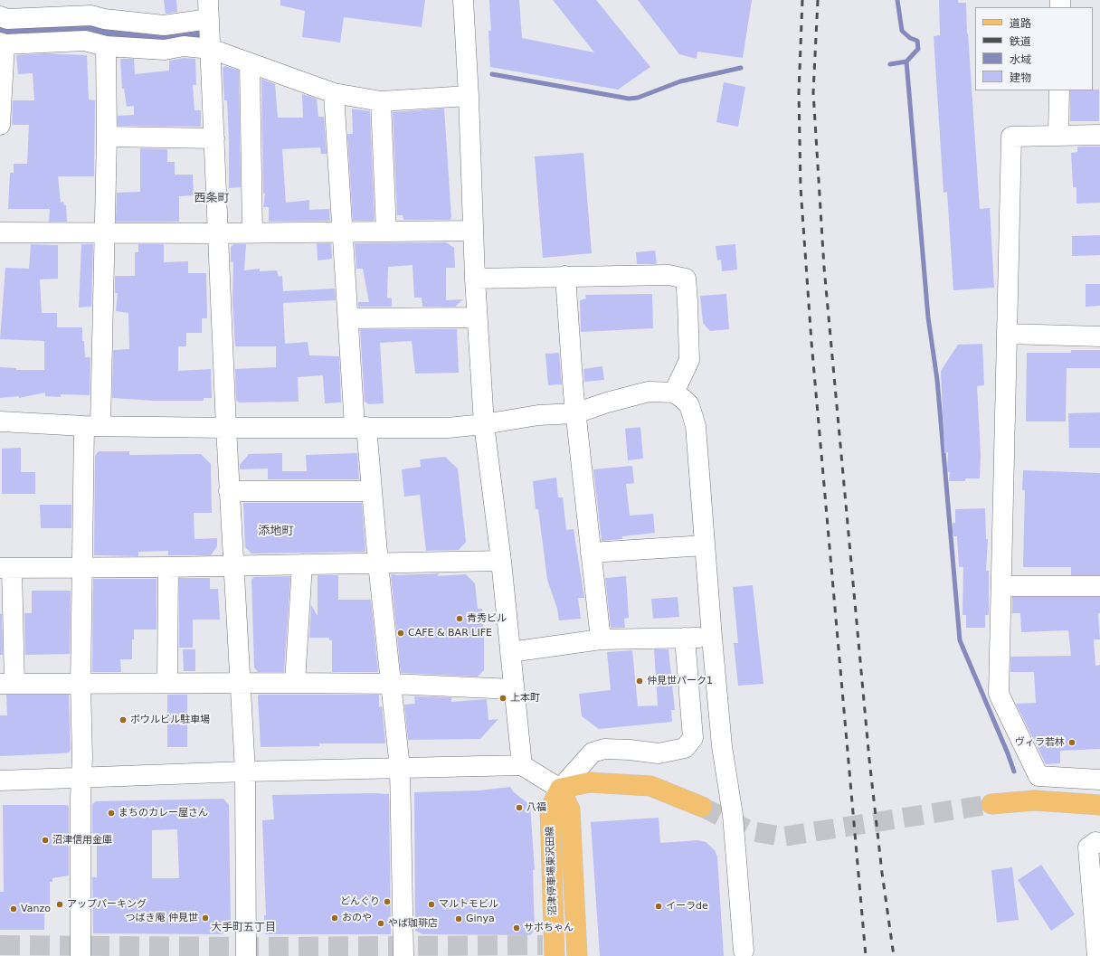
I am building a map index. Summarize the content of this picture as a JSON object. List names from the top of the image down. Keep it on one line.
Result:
{"streets":{"main road":["沼津停車場東沢田線"]},"districts":["西条町","添地町","大手町五丁目"],"places":["青秀ビル","CAFE & BAR LIFE","仲見世パーク1","上本町","ボウルビル駐車場","ヴィラ若林","八福","まちのカレー屋さん","沼津信用金庫","どんぐり","アップパーキング","マルトモビル","イーラde","Vanzo","つばき庵 仲見世","おのや","Ginya","やば珈琲店","サボちゃん"],"legend":["道路","鉄道","水域","建物"]}
